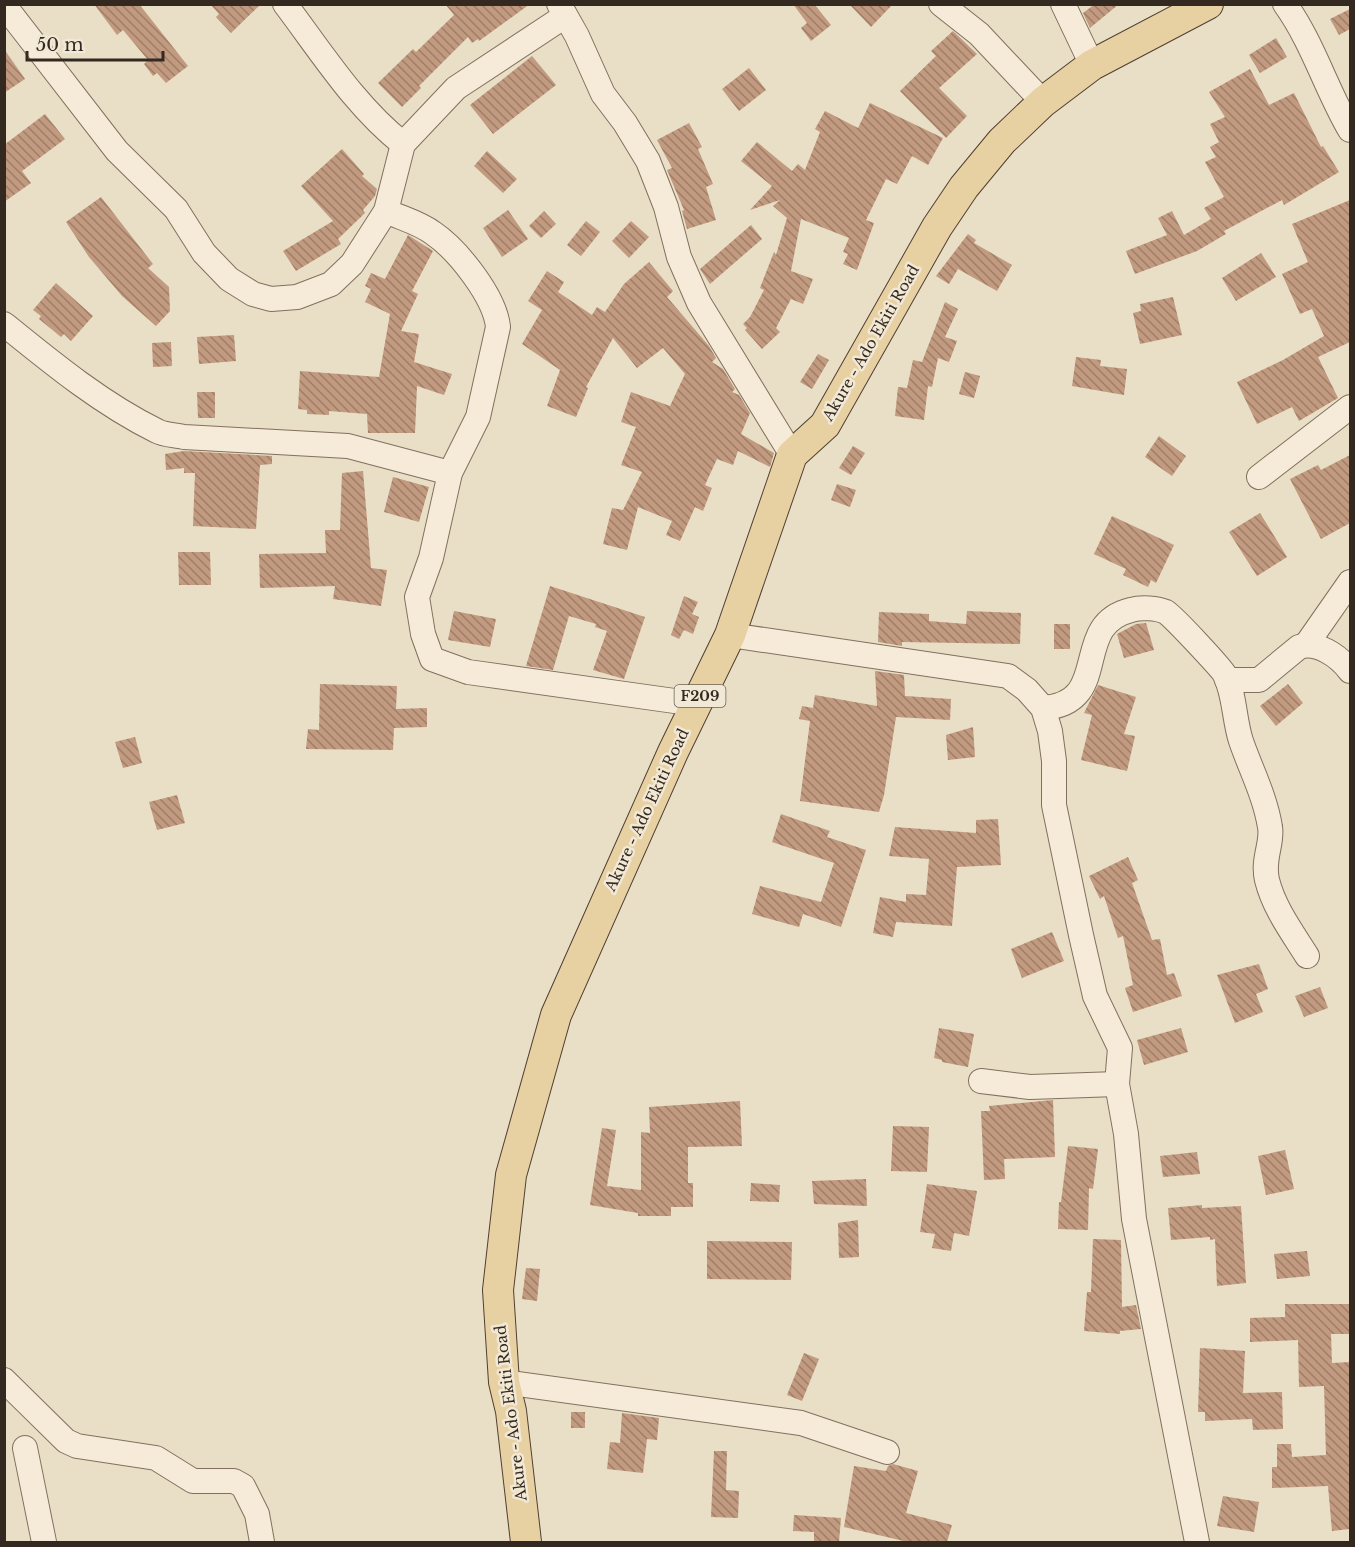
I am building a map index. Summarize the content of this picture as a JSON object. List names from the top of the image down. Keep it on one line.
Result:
{"streets":{"main road":["Akure - Ado Ekiti Road","F209"]},"scale_bar":"50 m"}
